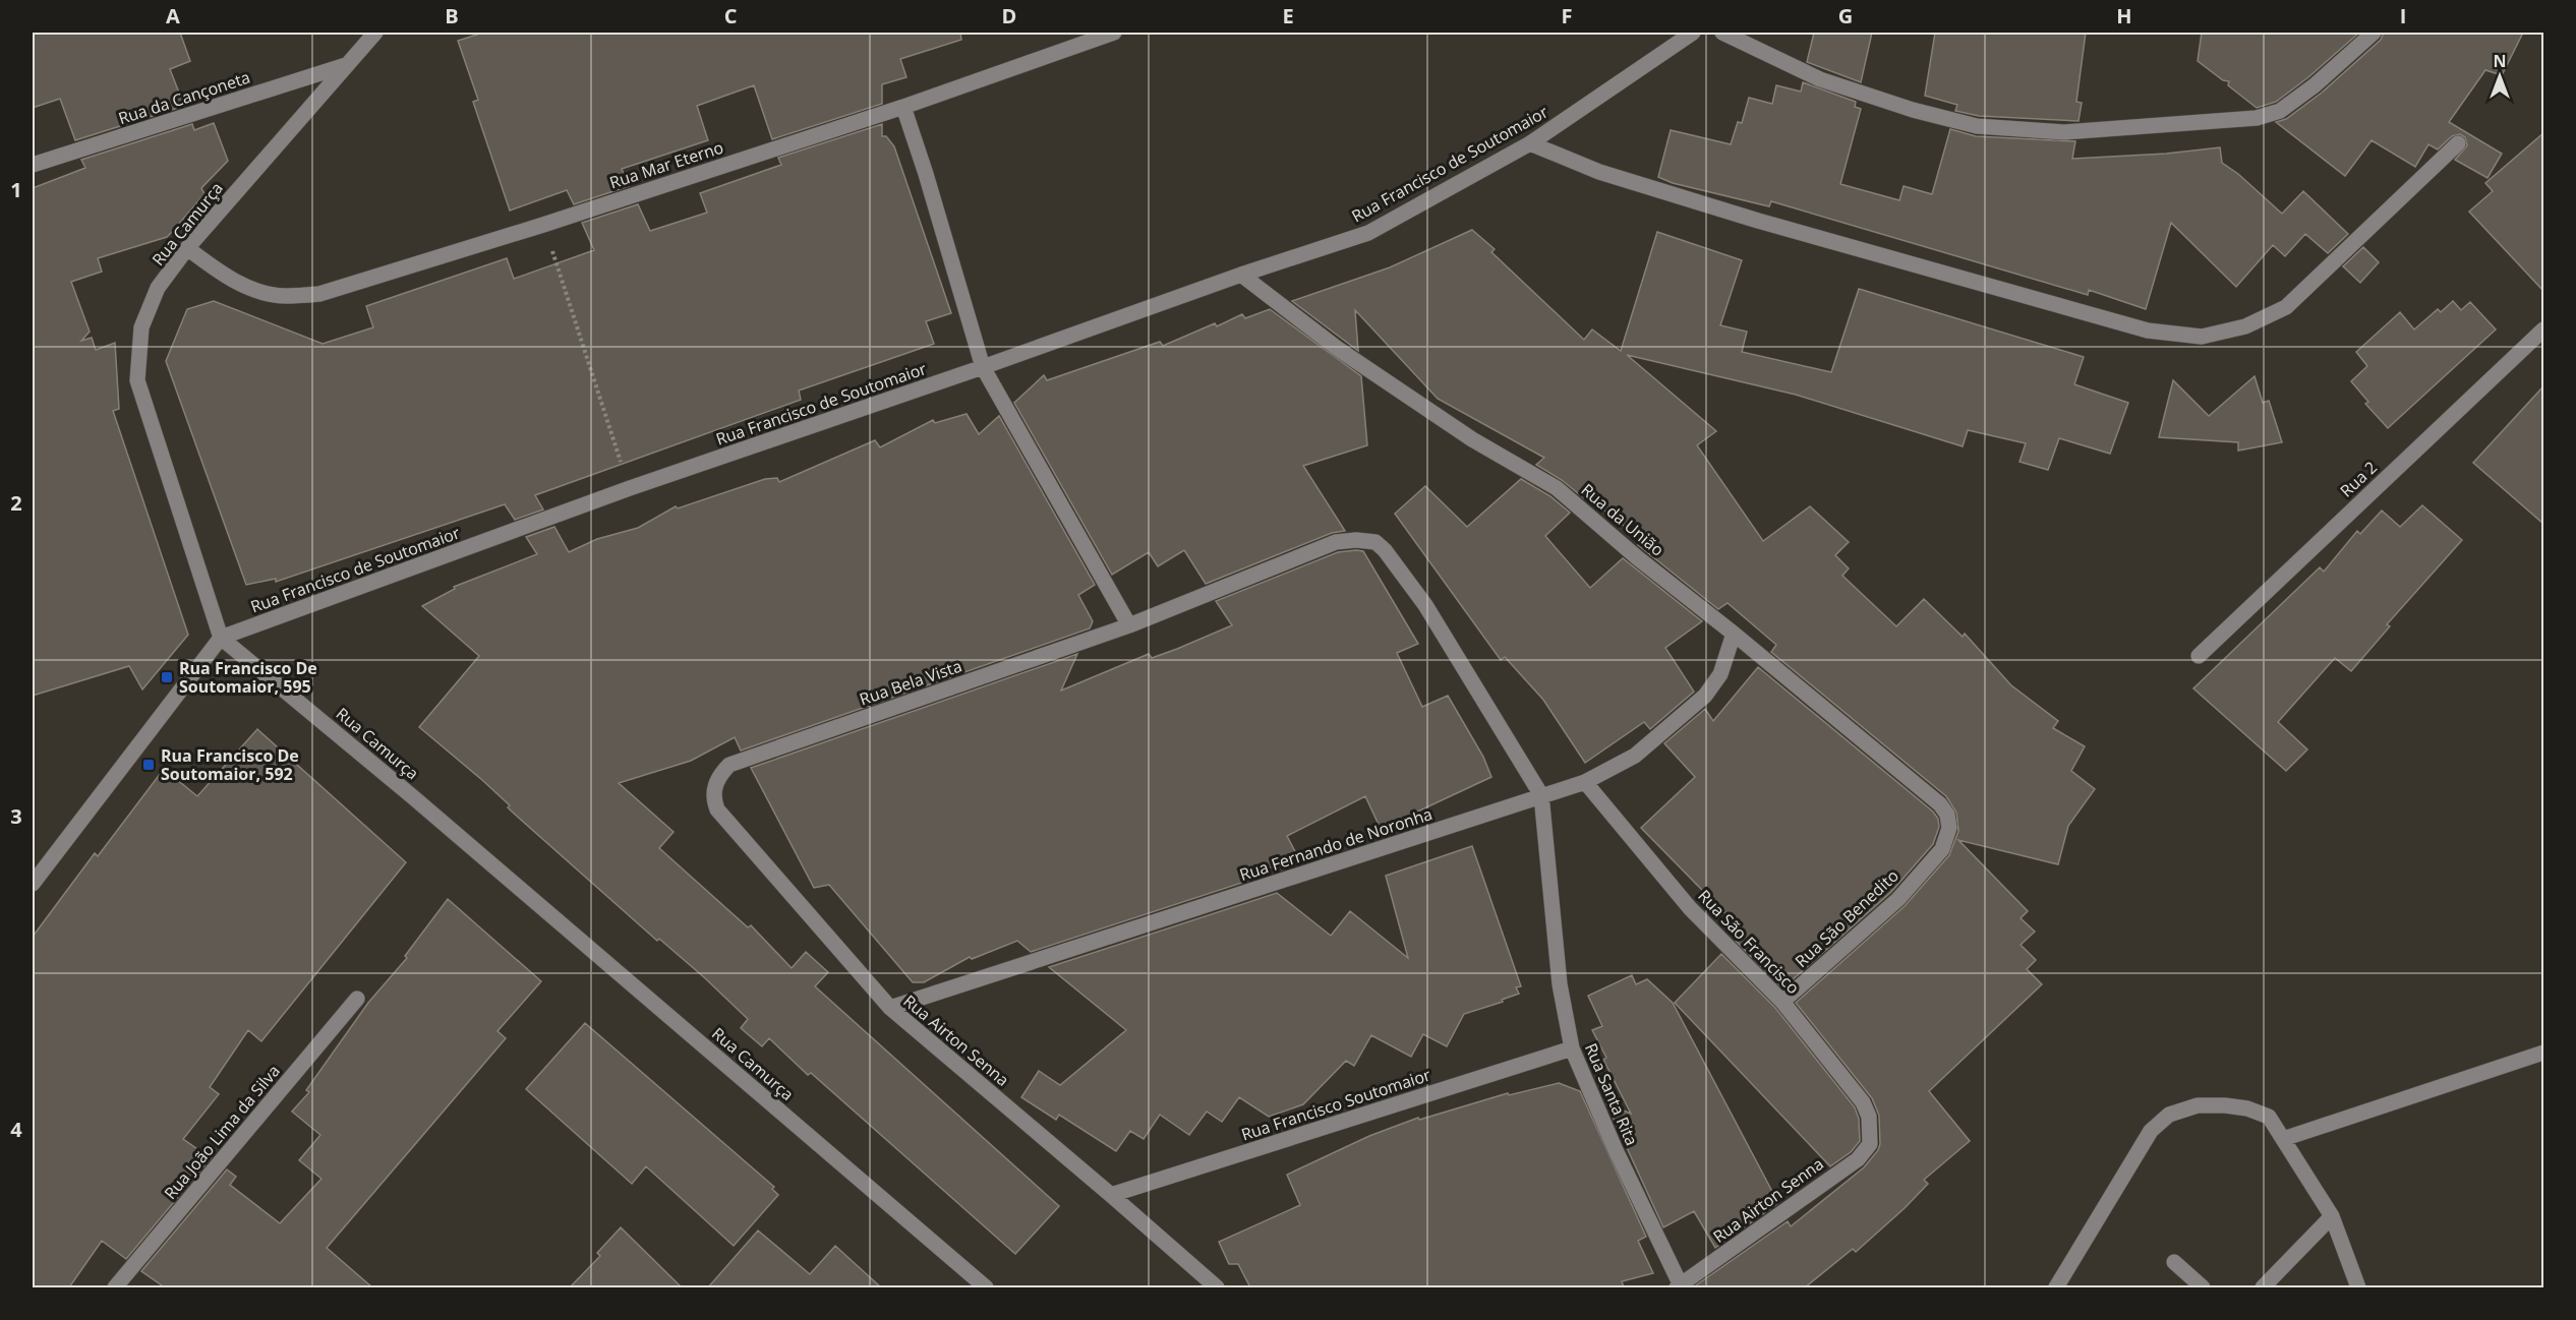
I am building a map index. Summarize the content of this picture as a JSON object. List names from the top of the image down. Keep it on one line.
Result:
{"streets":{"street":["Rua da Cançoneta","Rua Francisco de Soutomaior","Rua Mar Eterno","Rua Camurça","Rua 2","Rua da União","Rua Bela Vista","Rua Fernando de Noronha","Rua São Benedito","Rua São Francisco","Rua Airton Senna","Rua Santa Rita","Rua Francisco Soutomaior","Rua João Lima da Silva"]},"crossings":[["Rua da Cançoneta","Rua Camurça"],["Rua Francisco de Soutomaior","Rua Camurça"],["Rua Francisco de Soutomaior","Rua da União"],["Rua Mar Eterno","Rua Camurça"],["Rua da União","Rua Fernando de Noronha"],["Rua da União","Rua São Benedito"],["Rua Bela Vista","Rua Fernando de Noronha"],["Rua Bela Vista","Rua Airton Senna"],["Rua Bela Vista","Rua Santa Rita"],["Rua Fernando de Noronha","Rua São Francisco"],["Rua Fernando de Noronha","Rua Airton Senna"],["Rua Fernando de Noronha","Rua Santa Rita"],["Rua São Benedito","Rua São Francisco"],["Rua São Francisco","Rua Airton Senna"],["Rua Airton Senna","Rua Santa Rita"],["Rua Airton Senna","Rua Francisco Soutomaior"],["Rua Santa Rita","Rua Francisco Soutomaior"]],"places":{"transit":["Rua Francisco De Soutomaior, 595","Rua Francisco De Soutomaior, 592"]},"north":"top","grid":{"columns":["A","B","C","D","E","F","G","H","I"],"rows":["1","2","3","4"]}}
